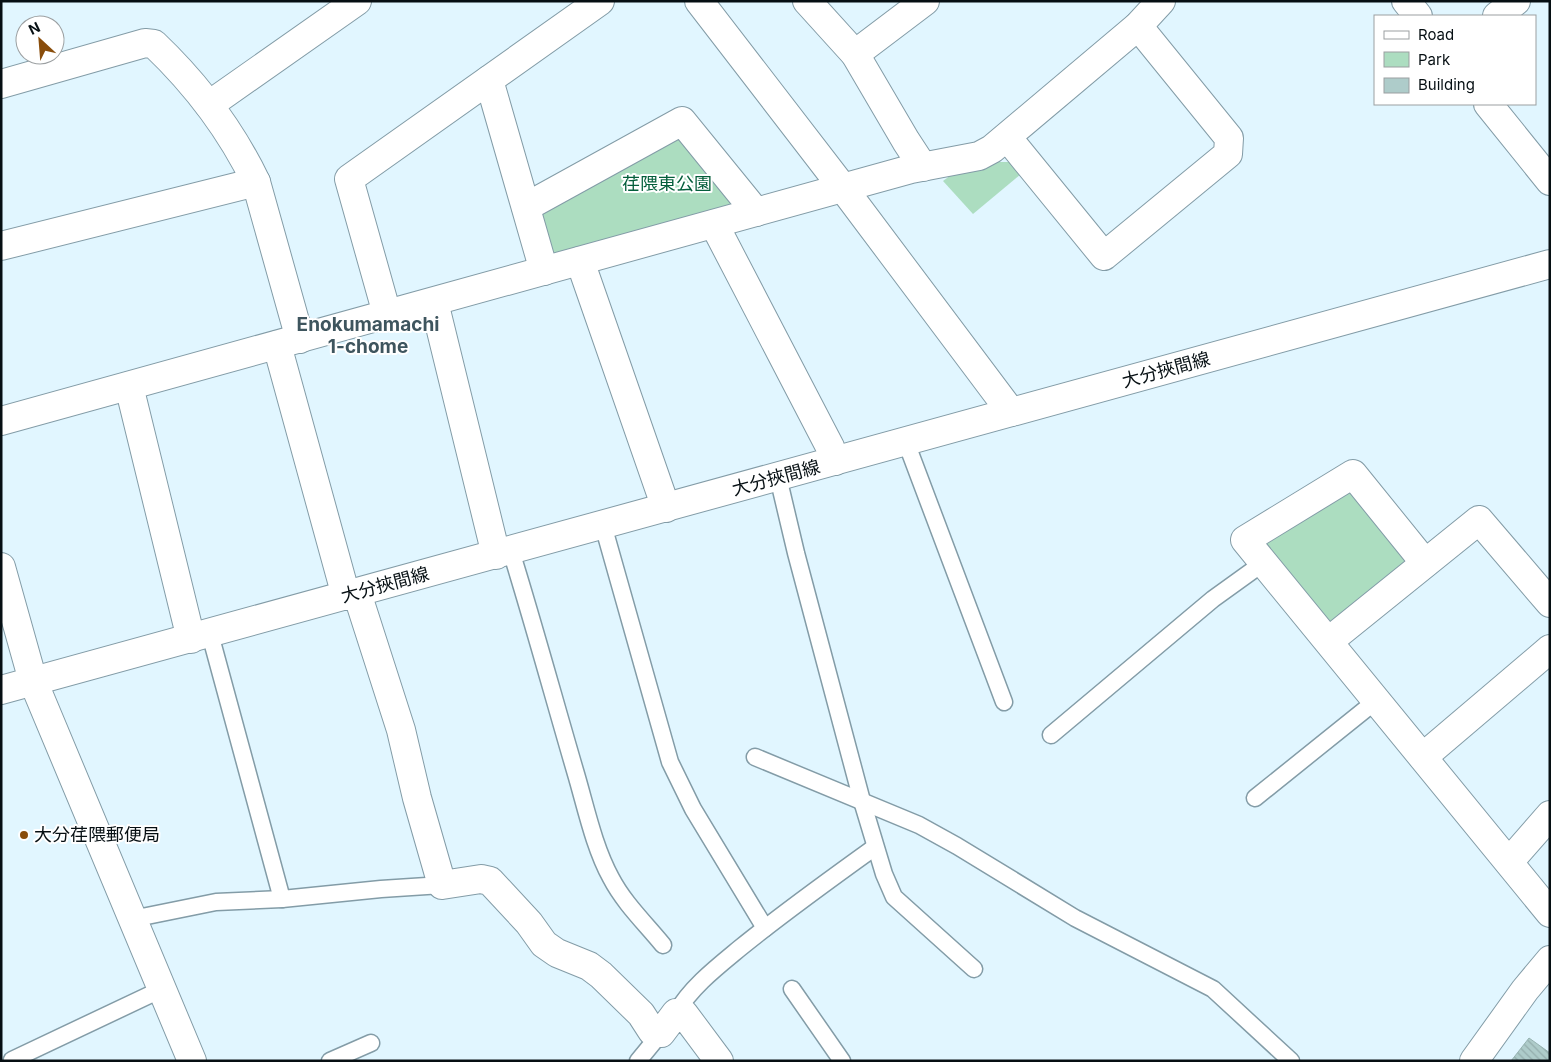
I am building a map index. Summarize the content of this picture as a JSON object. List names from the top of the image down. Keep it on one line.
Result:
{"streets":{"street":["大分挾間線"]},"districts":["Enokumamachi 1-chome"],"parks":["荏隈東公園"],"places":["大分荏隈郵便局"],"legend":["Road","Park","Building"],"north":"top left"}
